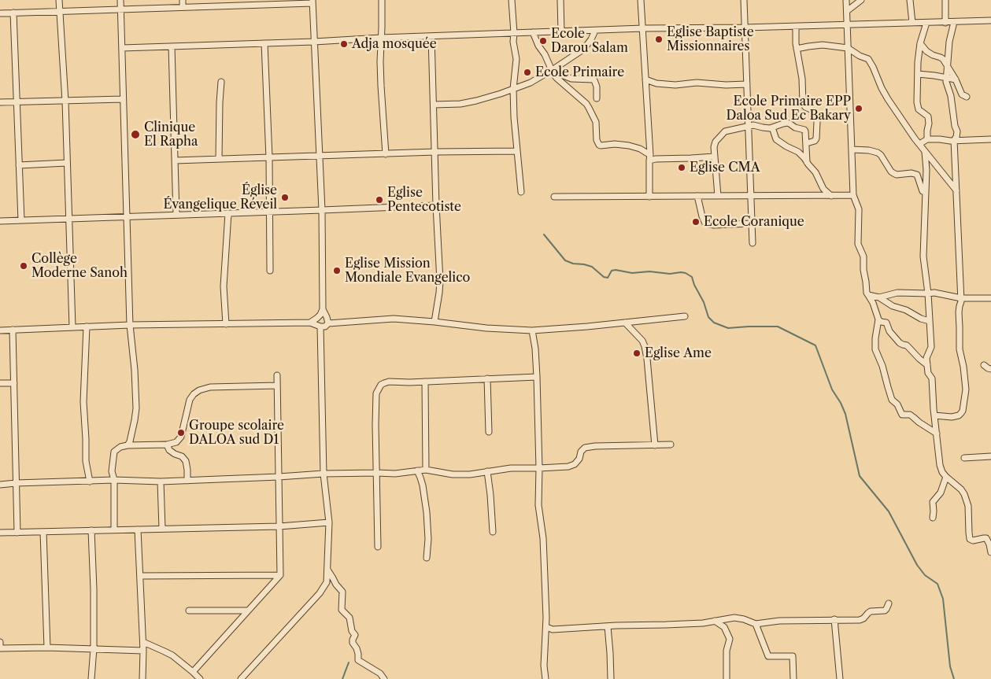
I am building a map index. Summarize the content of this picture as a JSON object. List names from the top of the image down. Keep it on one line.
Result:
{"places":["Eglise Baptiste Missionnaires","Ecole Darou Salam","Adja mosquée","Ecole Primaire","Ecole Primaire EPP Daloa Sud Ec Bakary","Clinique El Rapha","Eglise CMA","Église Évangelique Réveil","Eglise Pentecotiste","Ecole Coranique","Collège Moderne Sanoh","Eglise Mission Mondiale Evangelico","Eglise Ame","Groupe scolaire DALOA sud D1"]}
